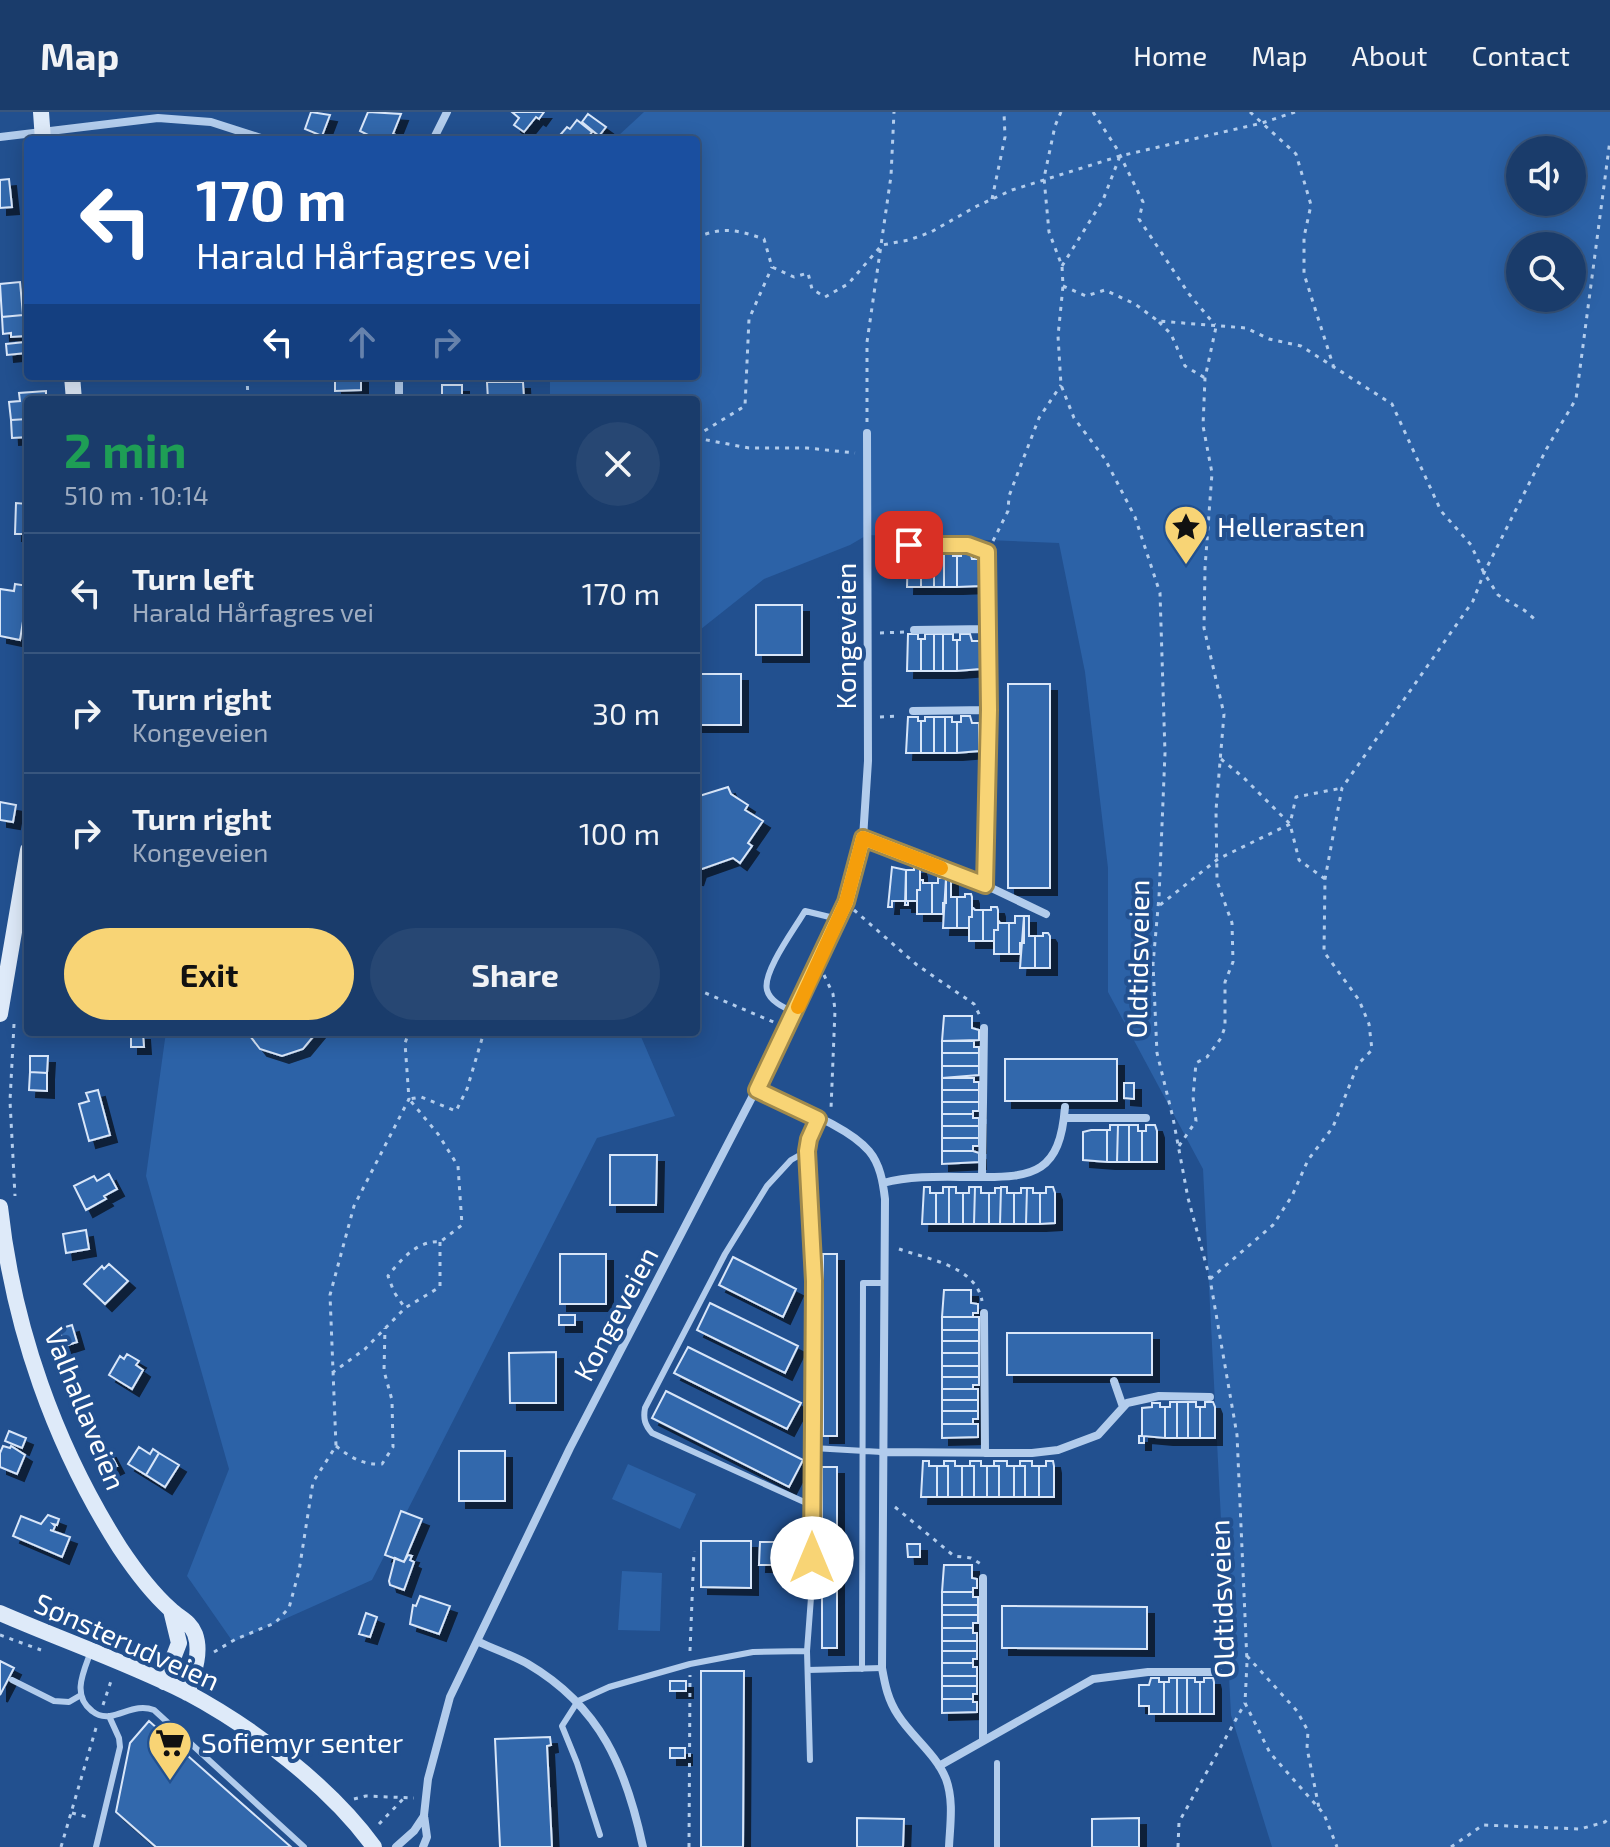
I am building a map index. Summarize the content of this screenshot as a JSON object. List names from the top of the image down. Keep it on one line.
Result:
{"streets":{"street":["Kongeveien","Valhallaveien","Sønsterudveien"],"path":["Oldtidsveien"]},"crossings":[["Valhallaveien","Sønsterudveien"]],"places":{"place":["Hellerasten"],"supermarket":["Sofiemyr senter"]},"page":{"header":"Map","nav":["Home","Map","About","Contact"],"turn":["170 m","Harald Hårfagres vei"],"heading":["2 min","510 m · 10:14"],"list":[{"name":"Turn left","note":"Harald Hårfagres vei","value":"170 m"},{"name":"Turn right","note":"Kongeveien","value":"30 m"},{"name":"Turn right","note":"Kongeveien","value":"100 m"}],"buttons":["Exit","Share"]}}
